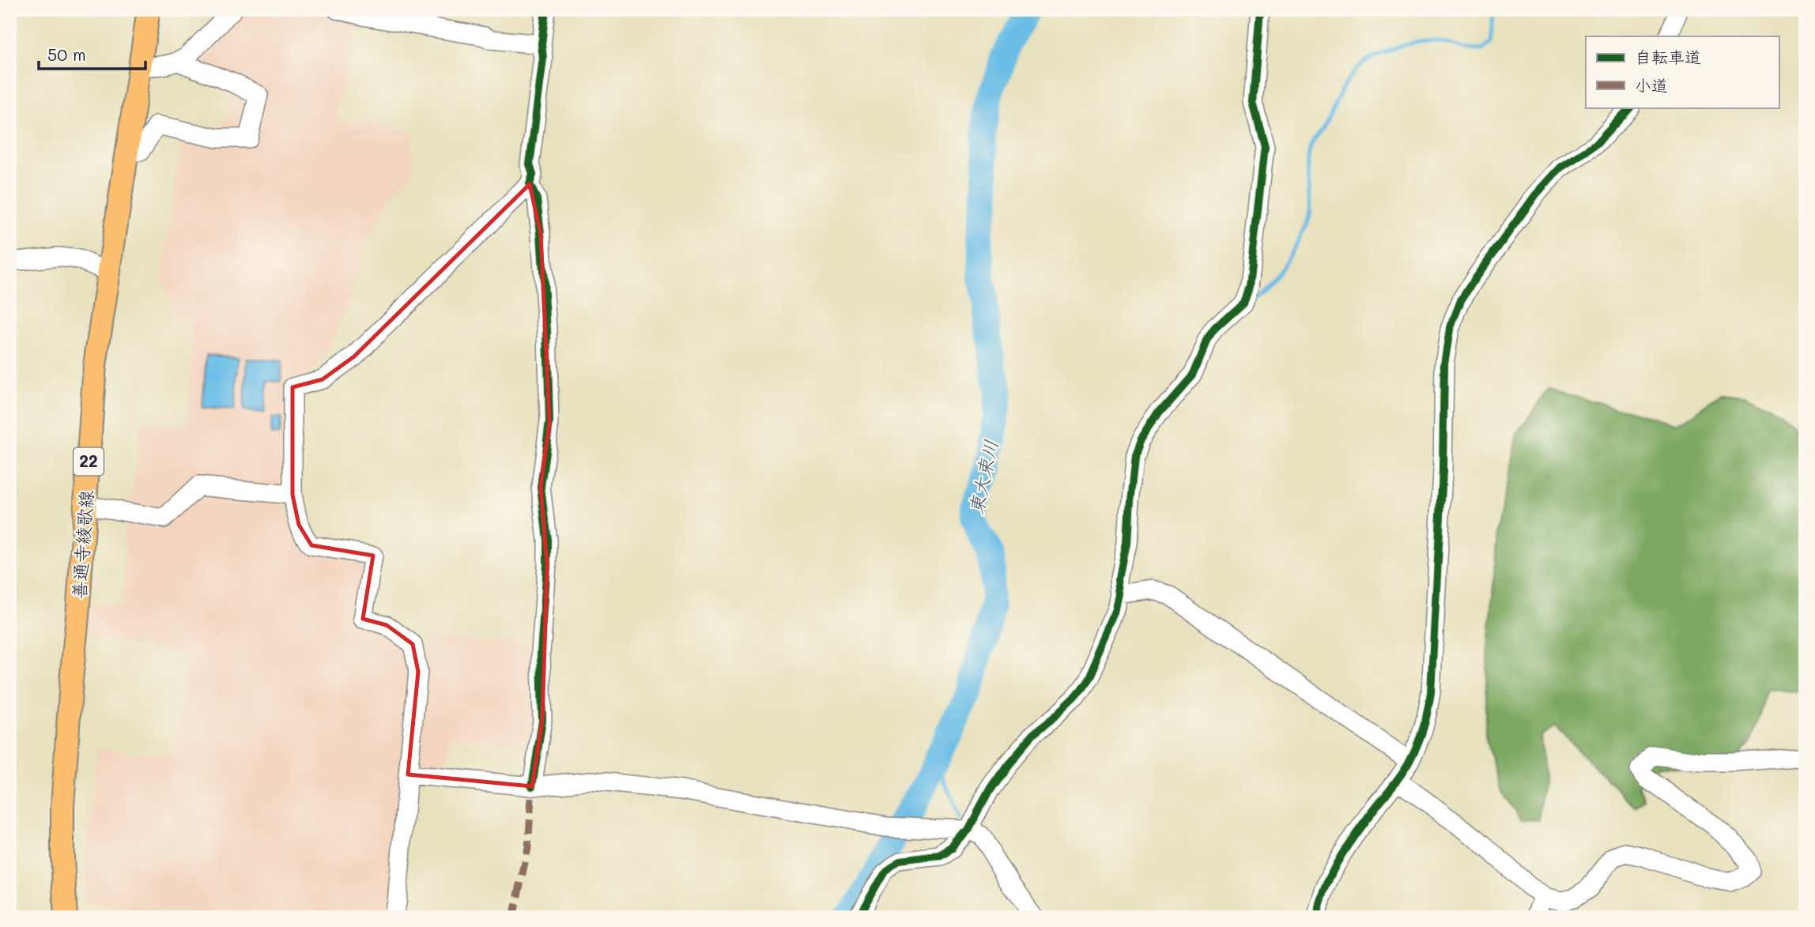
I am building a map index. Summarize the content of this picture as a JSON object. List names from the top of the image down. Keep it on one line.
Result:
{"streets":{"main road":["22","善通寺綾歌線"]},"water":["東大束川"],"legend":["自転車道","小道"],"scale_bar":"50 m"}
